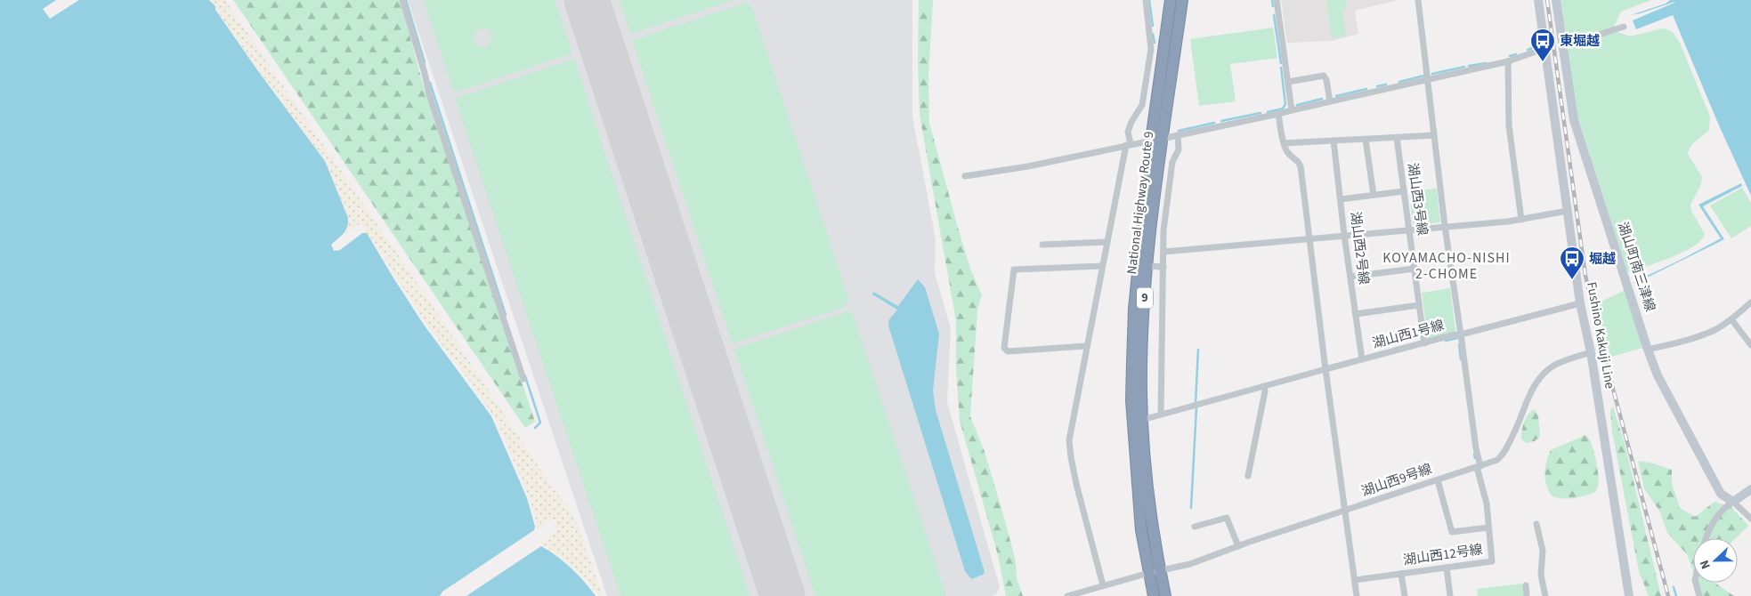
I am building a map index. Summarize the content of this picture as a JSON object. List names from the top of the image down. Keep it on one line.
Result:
{"streets":{"highway":["National Highway Route 9","9"],"main road":["湖山町南三津線","Fushino Kakuji Line"],"street":["湖山西3号線","湖山西2号線","湖山西1号線","湖山西9号線","湖山西12号線"]},"crossings":[["湖山西3号線","湖山西1号線"],["National Highway Route 9","湖山西1号線"],["National Highway Route 9","湖山西9号線"],["湖山西2号線","湖山西1号線"],["湖山西1号線","湖山西12号線"],["Fushino Kakuji Line","湖山西9号線"],["湖山西9号線","湖山西12号線"]],"districts":["KOYAMACHO-NISHI 2-CHOME"],"places":{"bus stop":["東堀越","堀越"]},"north":"left"}
